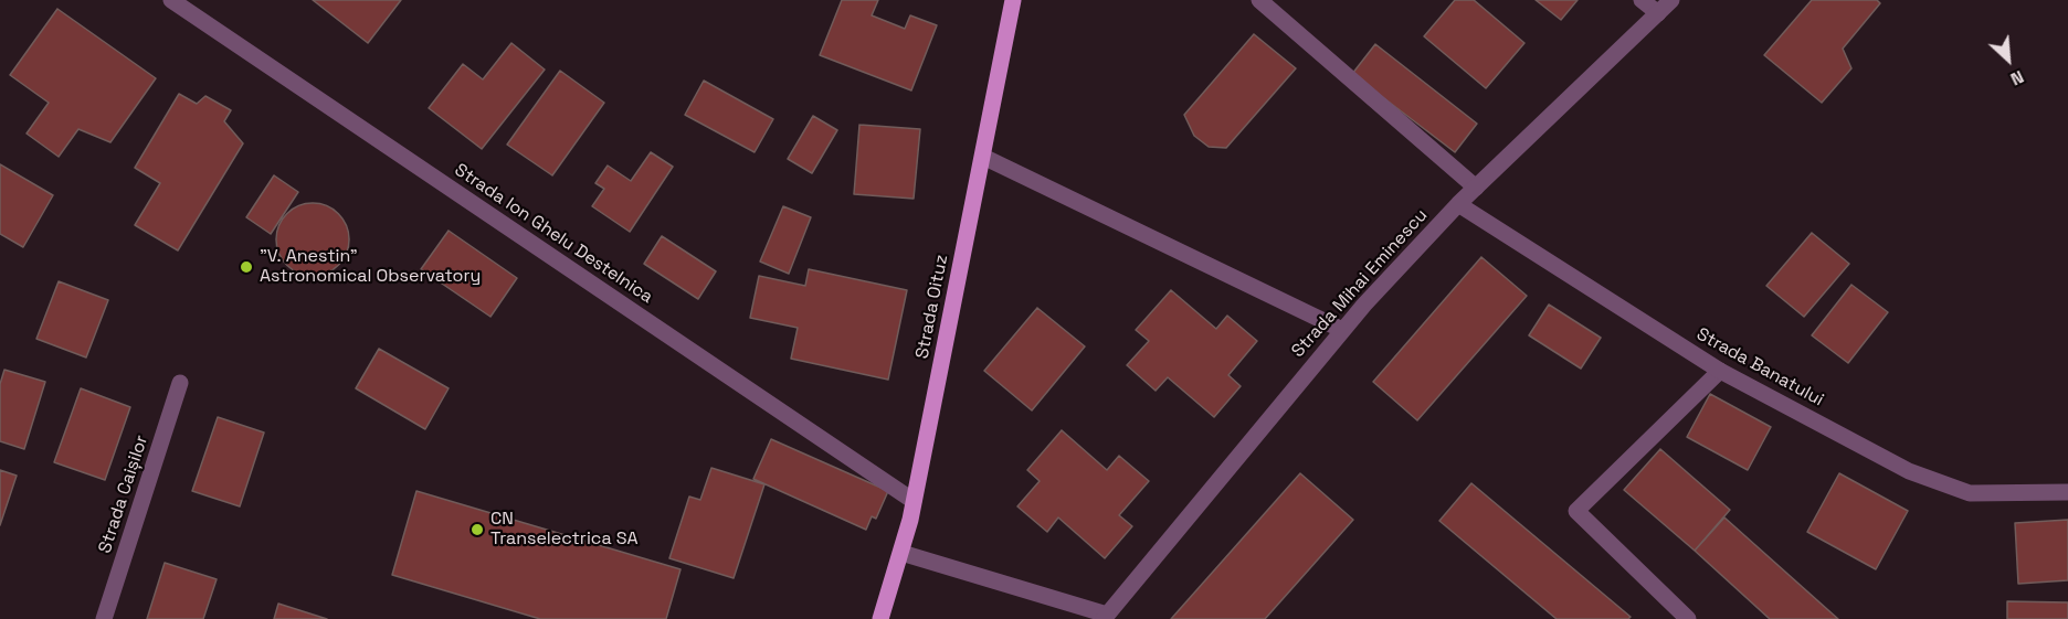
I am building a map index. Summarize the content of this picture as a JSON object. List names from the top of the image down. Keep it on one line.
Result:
{"streets":{"main road":["Strada Oituz"],"street":["Strada Ion Ghelu Destelnica","Strada Mihai Eminescu","Strada Banatului","Strada Caișilor"]},"crossings":[["Strada Ion Ghelu Destelnica","Strada Oituz"],["Strada Mihai Eminescu","Strada Banatului"]],"places":["\"V. Anestin\" Astronomical Observatory","CN Transelectrica SA"],"north":"bottom right"}
